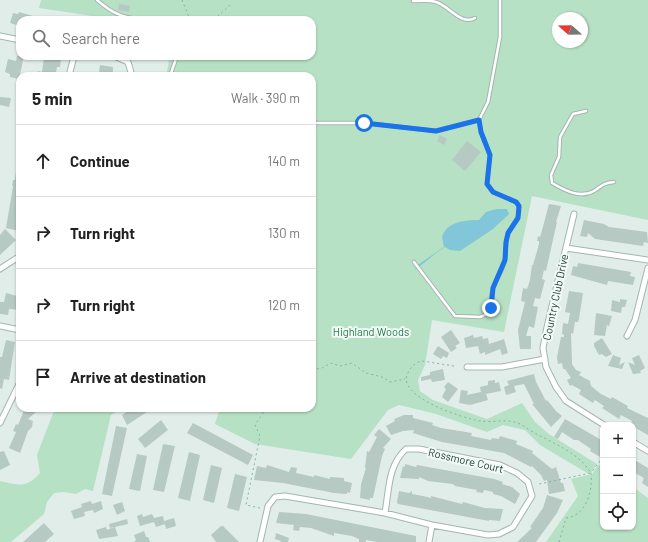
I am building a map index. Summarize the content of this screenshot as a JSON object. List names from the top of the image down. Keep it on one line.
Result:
{"streets":{"street":["Country Club Drive","Rossmore Court"]},"parks":["Highland Woods"],"north":"left","page":{"search":"Search here","heading":["5 min","Walk · 390 m"],"list":[["Continue","140 m"],["Turn right","130 m"],["Turn right","120 m"],"Arrive at destination"],"map_buttons":["+","−"]}}
